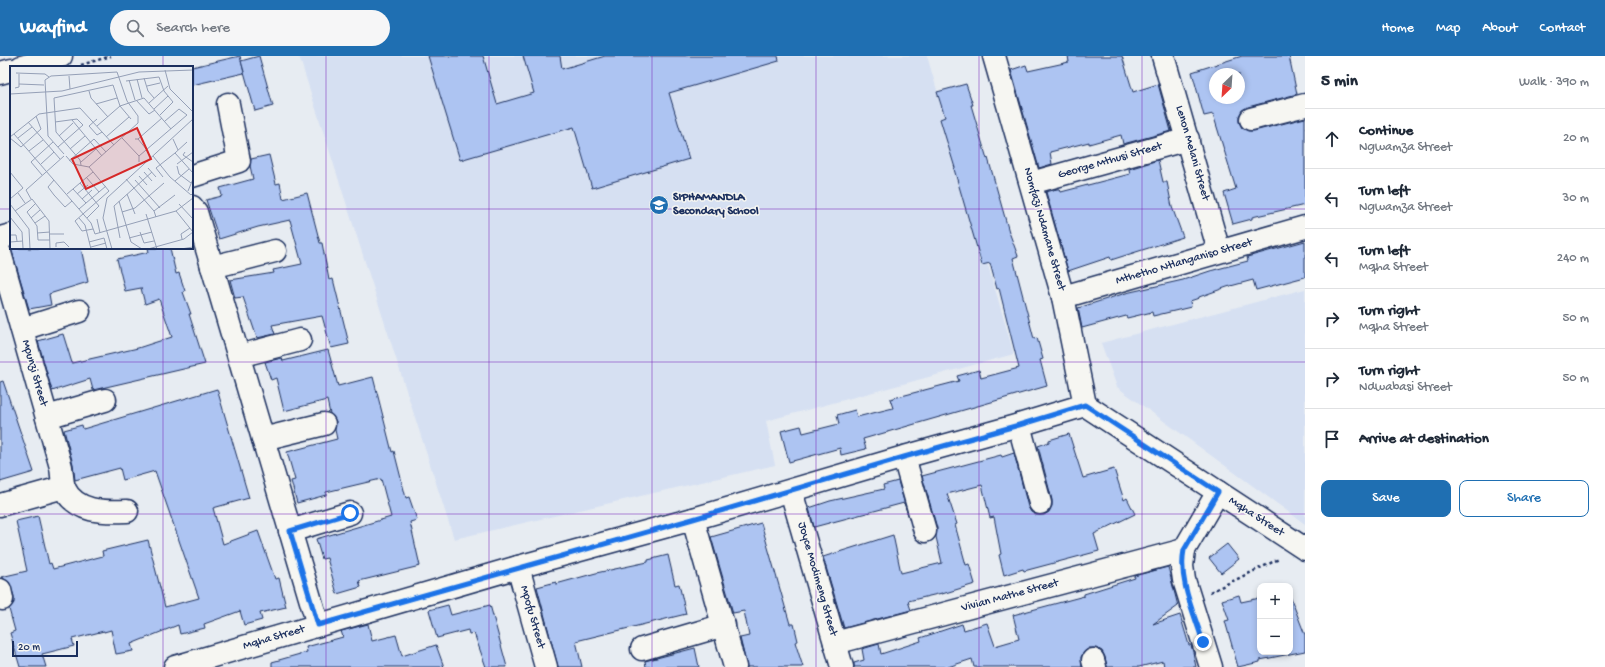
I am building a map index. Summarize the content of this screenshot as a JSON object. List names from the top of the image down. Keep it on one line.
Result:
{"streets":{"street":["Lenon Melani Street","George Mthusi Street","Nomfazi Ndamane Street","Mthetho Ntlanganiso Street","Mpunzi Street","Mqha Street","Joyce Modimeng Street","Vivian Mathe Street","Mpofu Street"]},"crossings":[["Lenon Melani Street","George Mthusi Street"],["Lenon Melani Street","Mthetho Ntlanganiso Street"],["George Mthusi Street","Nomfazi Ndamane Street"],["Nomfazi Ndamane Street","Mthetho Ntlanganiso Street"],["Nomfazi Ndamane Street","Mqha Street"],["Mqha Street","Joyce Modimeng Street"],["Mqha Street","Mpofu Street"],["Joyce Modimeng Street","Vivian Mathe Street"]],"places":{"school or university":["SIPHAMANDLA Secondary School"]},"scale_bar":"20 m","north":"bottom left","page":{"header":"Wayfind","search":"Search here","nav":["Home","Map","About","Contact"],"heading":["5 min","Walk · 390 m"],"list":[["Continue","Ngwamza Street","20 m"],["Turn left","Ngwamza Street","30 m"],["Turn left","Mqha Street","240 m"],["Turn right","Mqha Street","50 m"],["Turn right","Ndwabasi Street","50 m"],"Arrive at destination"],"buttons":["Save","Share"],"map_buttons":["+","−"],"scale":"20 m"}}
